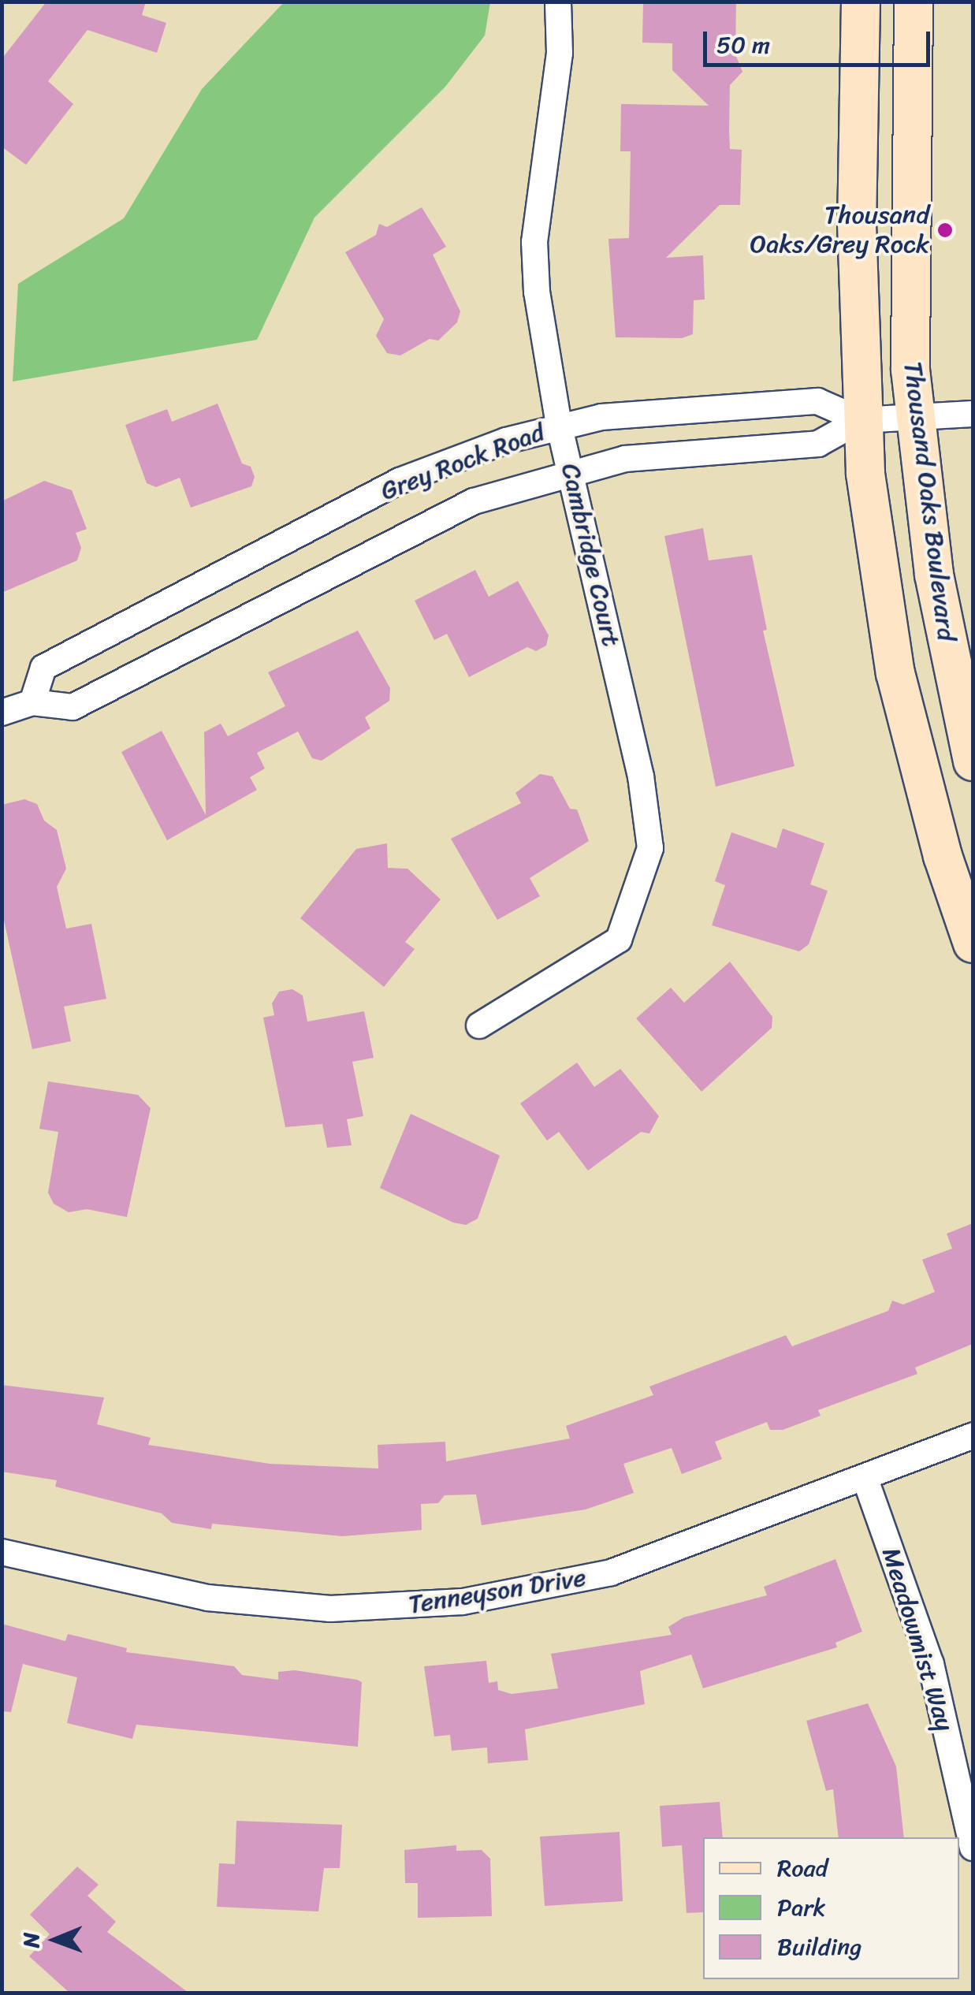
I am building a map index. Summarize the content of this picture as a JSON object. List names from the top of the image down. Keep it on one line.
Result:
{"streets":{"main road":["Thousand Oaks Boulevard"],"street":["Grey Rock Road","Cambridge Court","Tenneyson Drive","Meadowmist Way"]},"crossings":[["Grey Rock Road","Thousand Oaks Boulevard"],["Grey Rock Road","Cambridge Court"],["Tenneyson Drive","Meadowmist Way"]],"places":["Thousand Oaks/Grey Rock"],"legend":["Road","Park","Building"],"scale_bar":"50 m","north":"left"}
